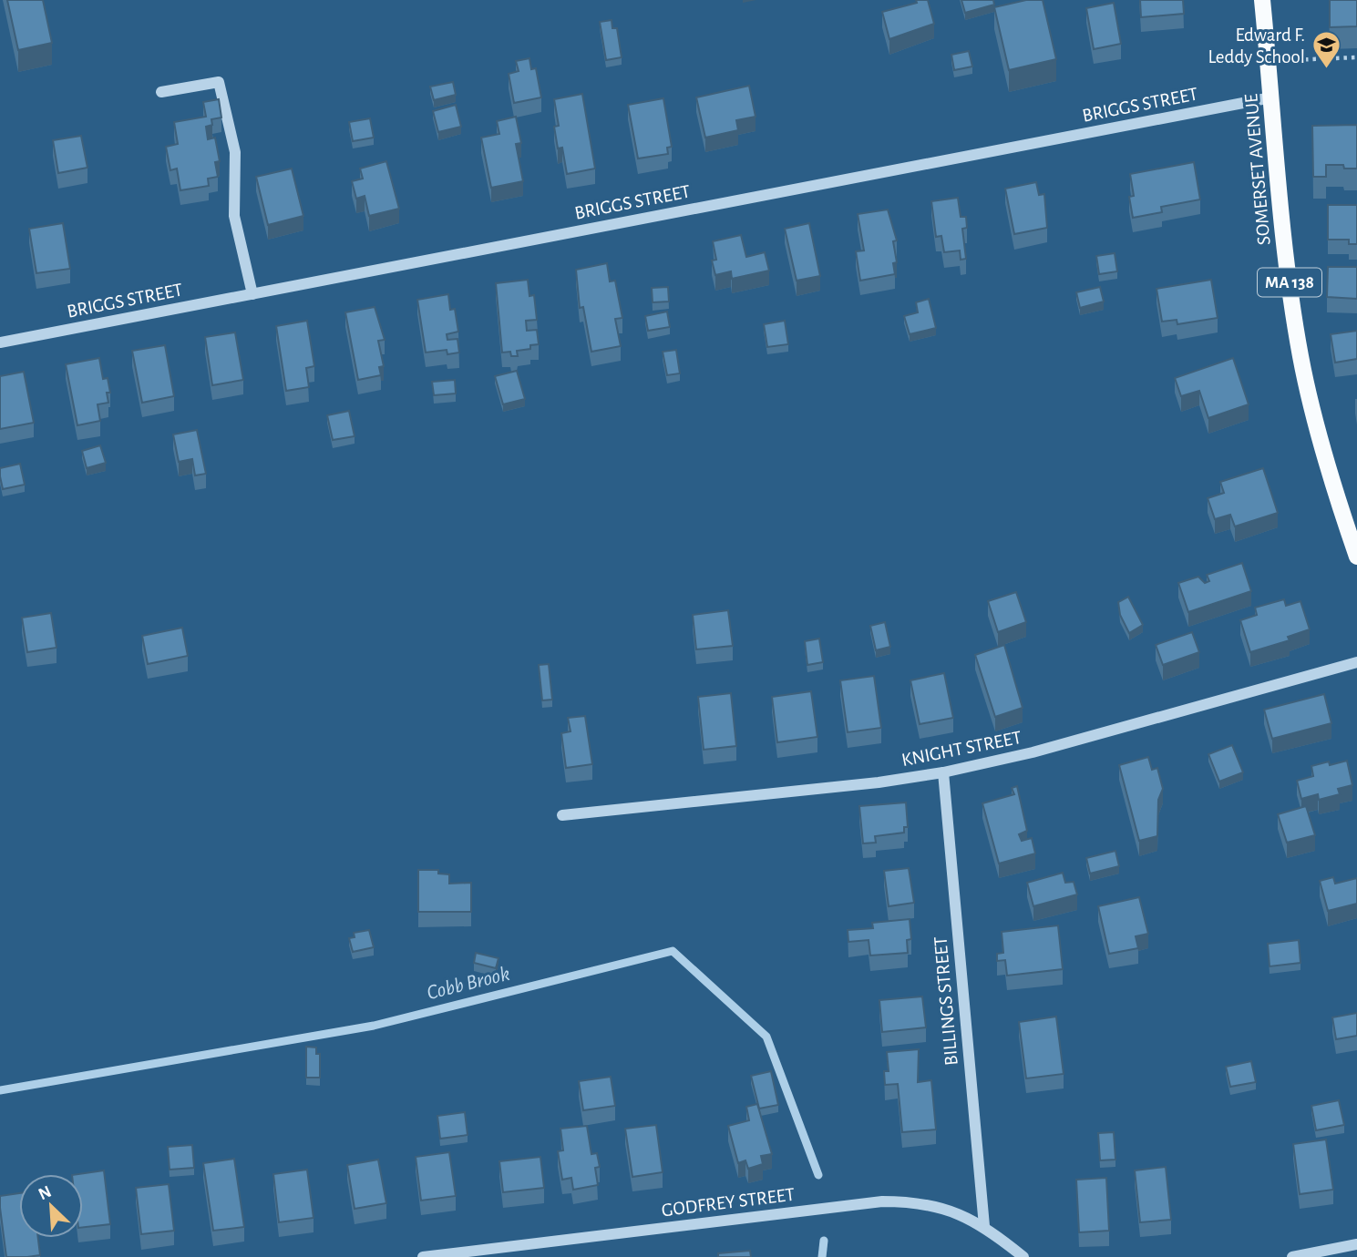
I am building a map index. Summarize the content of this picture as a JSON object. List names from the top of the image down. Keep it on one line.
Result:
{"streets":{"main road":["SOMERSET AVENUE","MA 138"],"street":["BRIGGS STREET","KNIGHT STREET","BILLINGS STREET","GODFREY STREET"]},"crossings":[["BRIGGS STREET","SOMERSET AVENUE"],["KNIGHT STREET","BILLINGS STREET"],["BILLINGS STREET","GODFREY STREET"]],"water":["Cobb Brook"],"places":{"school or university":["Edward F. Leddy School"]},"north":"top left"}
